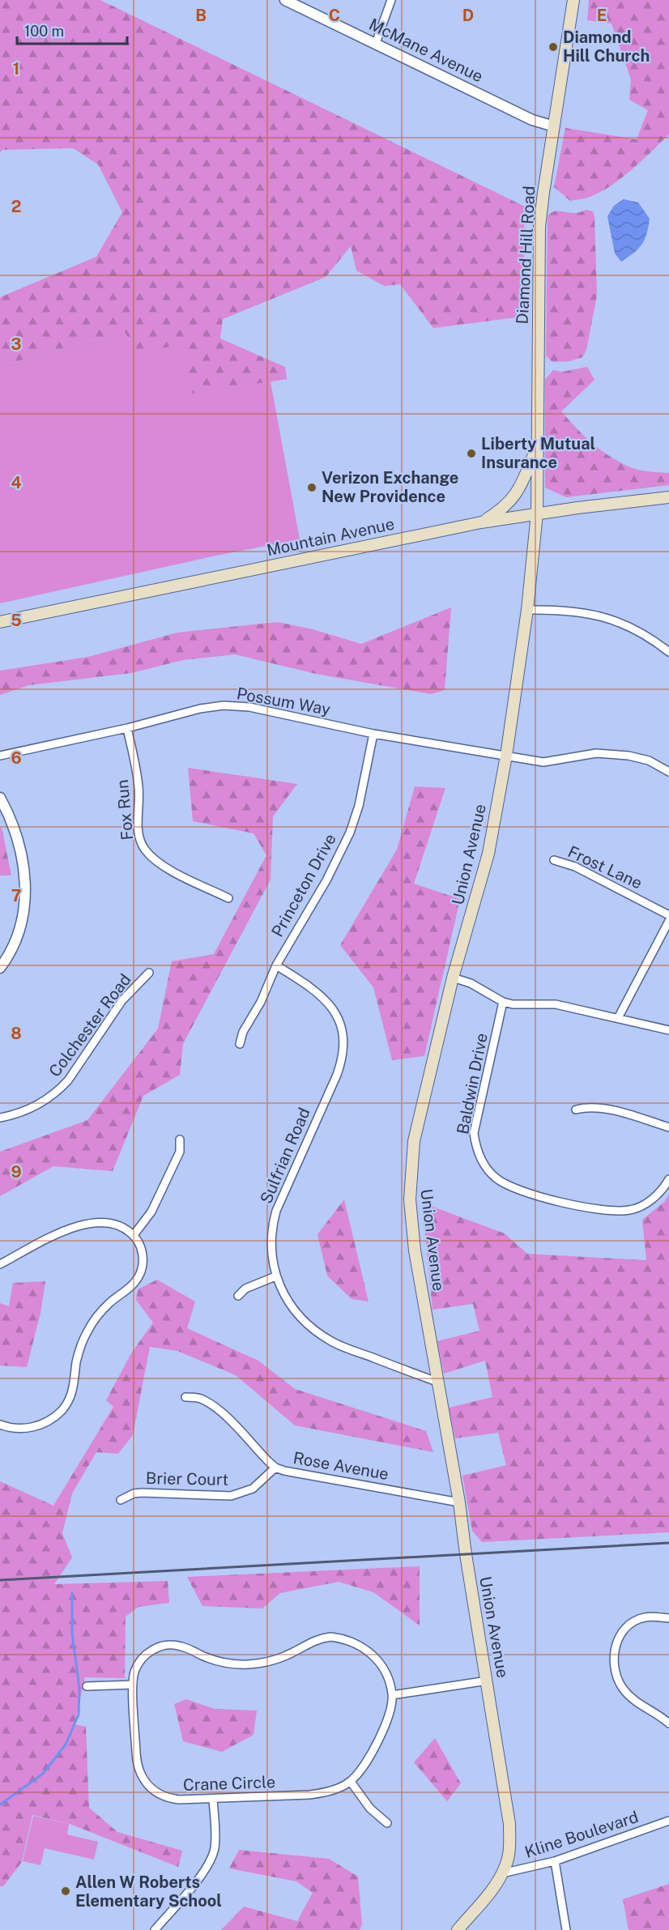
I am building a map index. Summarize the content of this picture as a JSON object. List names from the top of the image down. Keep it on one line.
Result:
{"streets":{"main road":["Diamond Hill Road","Mountain Avenue","Union Avenue"],"street":["McMane Avenue","Possum Way","Fox Run","Frost Lane","Princeton Drive","Colchester Road","Baldwin Drive","Sulfrian Road","Rose Avenue","Brier Court","Crane Circle","Kline Boulevard"]},"crossings":[["McMane Avenue","Diamond Hill Road"],["Diamond Hill Road","Mountain Avenue"],["Diamond Hill Road","Union Avenue"],["Mountain Avenue","Union Avenue"],["Possum Way","Fox Run"],["Possum Way","Union Avenue"],["Possum Way","Princeton Drive"],["Union Avenue","Sulfrian Road"],["Union Avenue","Rose Avenue"],["Union Avenue","Kline Boulevard"],["Princeton Drive","Sulfrian Road"],["Rose Avenue","Brier Court"]],"places":["Diamond Hill Church","Liberty Mutual Insurance","Verizon Exchange New Providence","Allen W Roberts Elementary School"],"scale_bar":"100 m","grid":{"columns":["B","C","D","E"],"rows":["1","2","3","4","5","6","7","8","9"]}}
